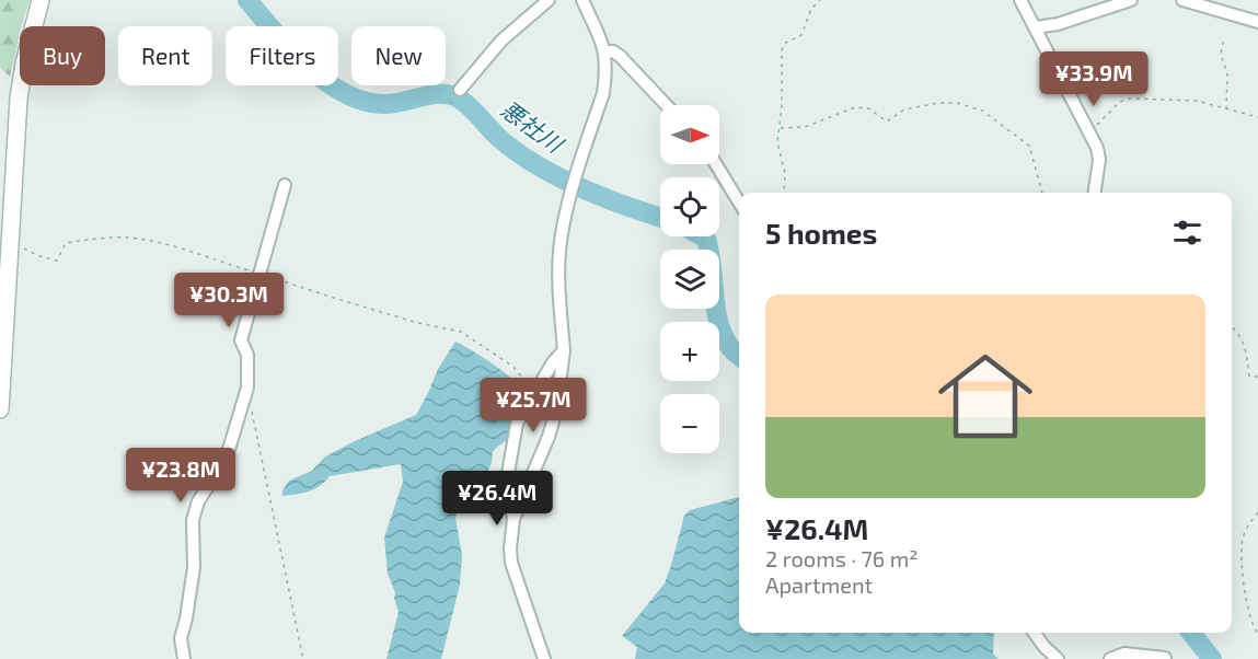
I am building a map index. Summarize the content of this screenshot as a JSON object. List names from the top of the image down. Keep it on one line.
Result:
{"water":["悪社川"],"north":"right","page":{"chip":["Buy","Rent","Filters","New"],"price":["¥33.9M","¥30.3M","¥25.7M","¥23.8M","¥26.4M"],"map_buttons":["+","−"],"heading":"5 homes","list":[{"name":"¥26.4M","note":"2 rooms · 76 m² · Apartment"}]}}
